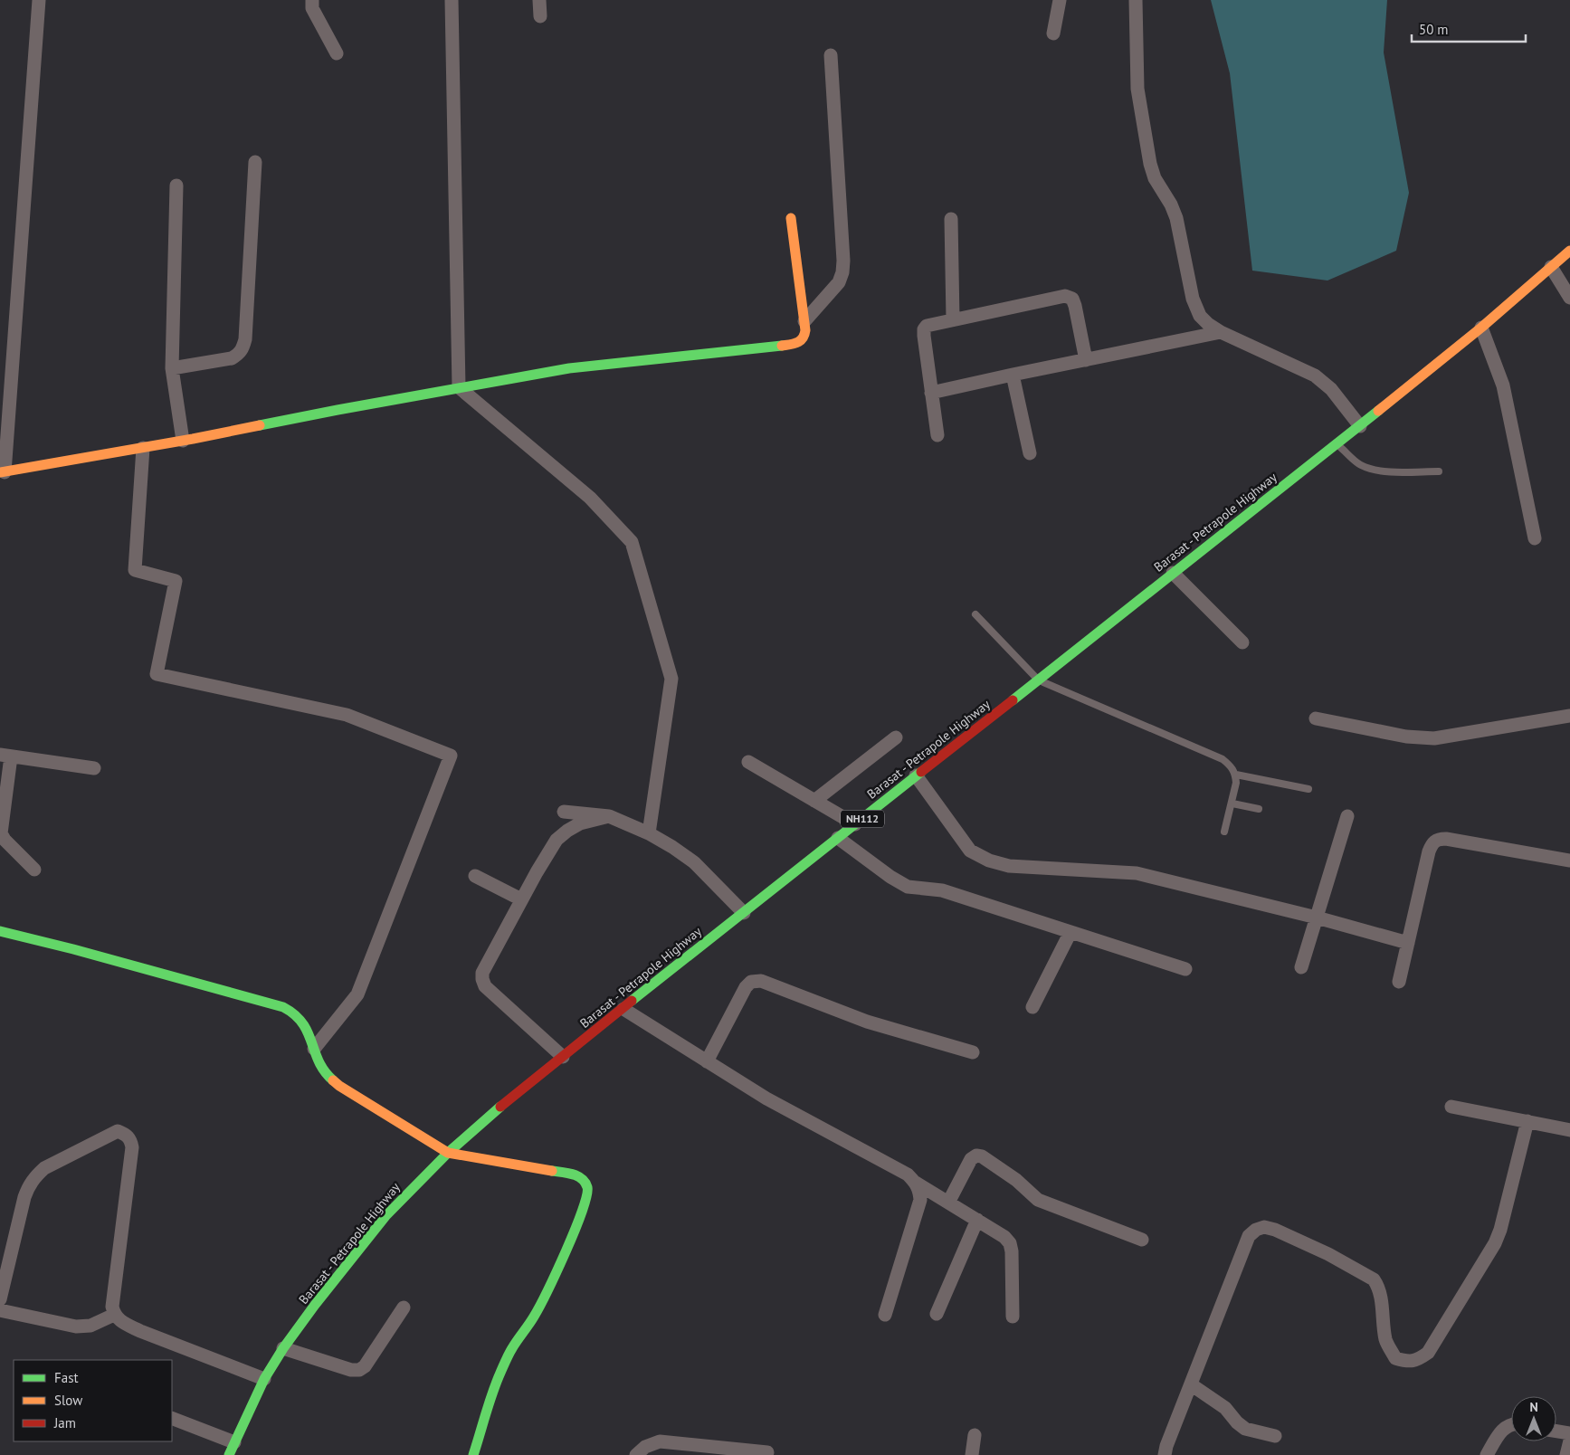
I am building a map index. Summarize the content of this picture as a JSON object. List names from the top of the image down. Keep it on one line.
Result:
{"streets":{"main road":["Barasat - Petrapole Highway","NH112"]},"legend":["Fast","Slow","Jam"],"scale_bar":"50 m","north":"top"}
